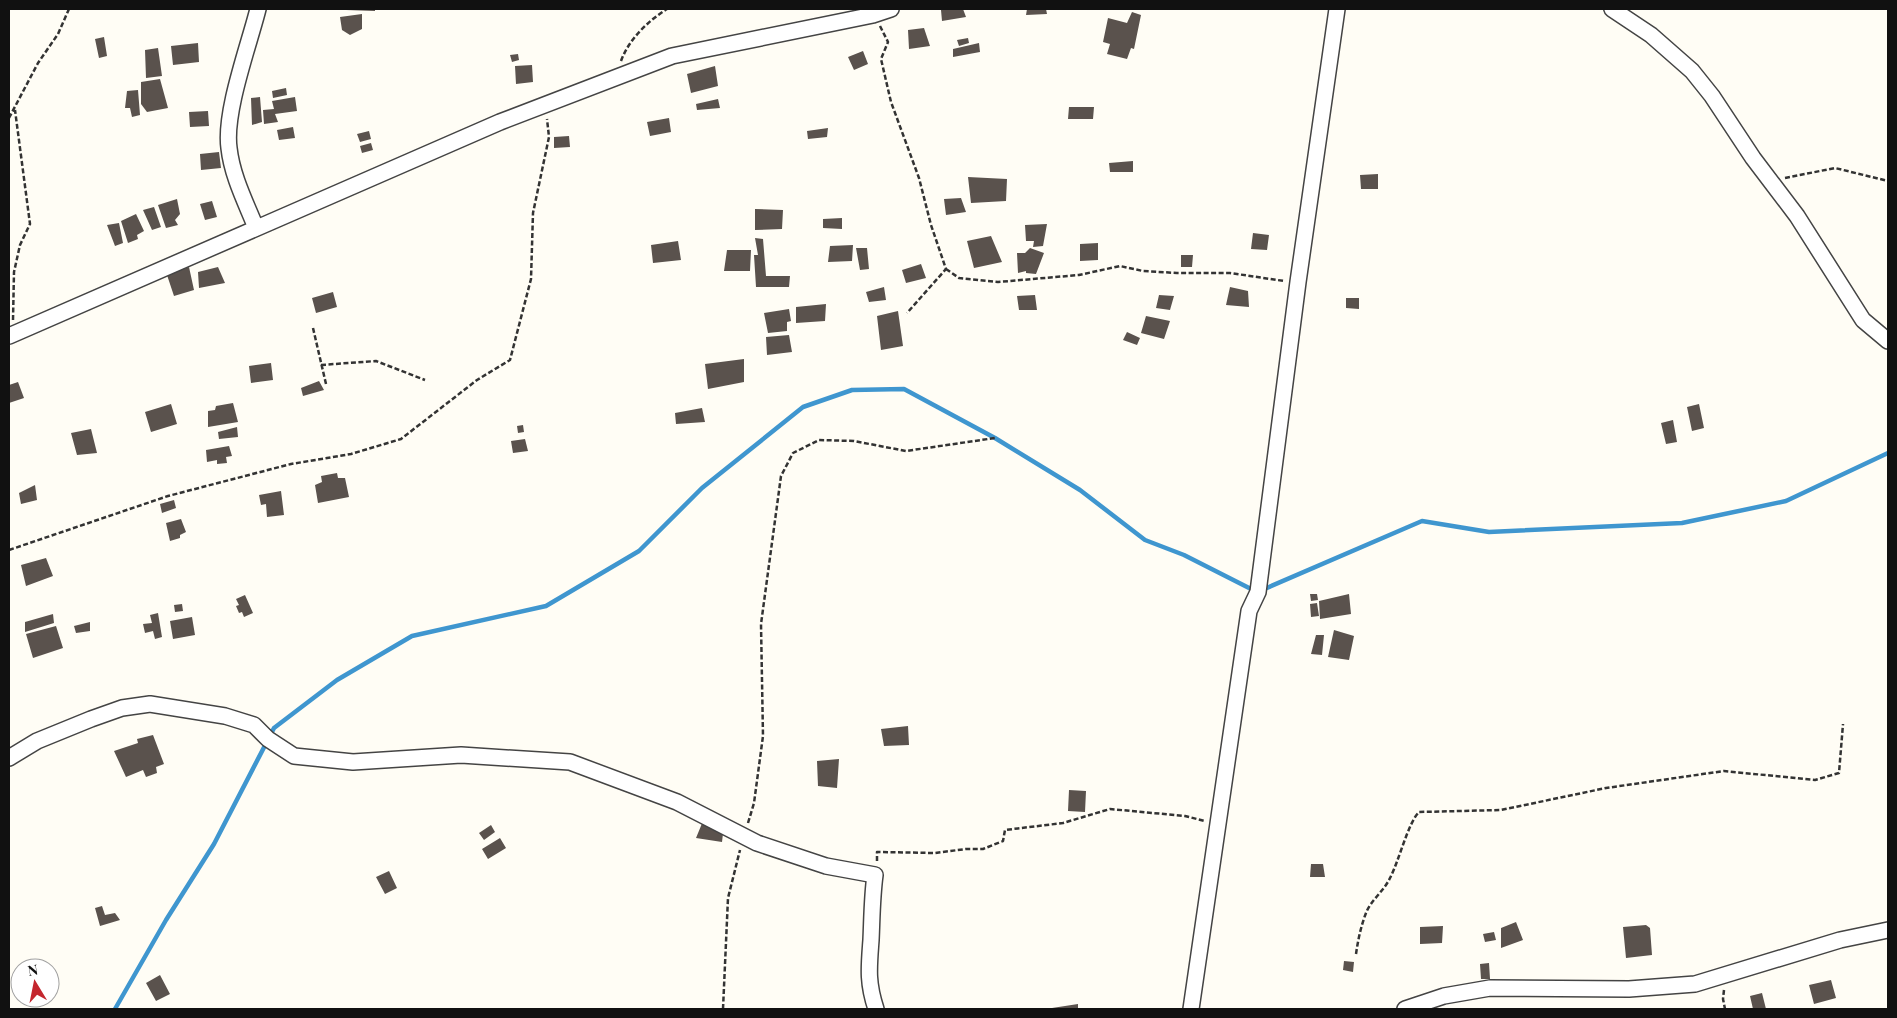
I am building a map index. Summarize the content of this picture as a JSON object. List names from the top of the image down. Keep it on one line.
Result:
{"north":"top"}
